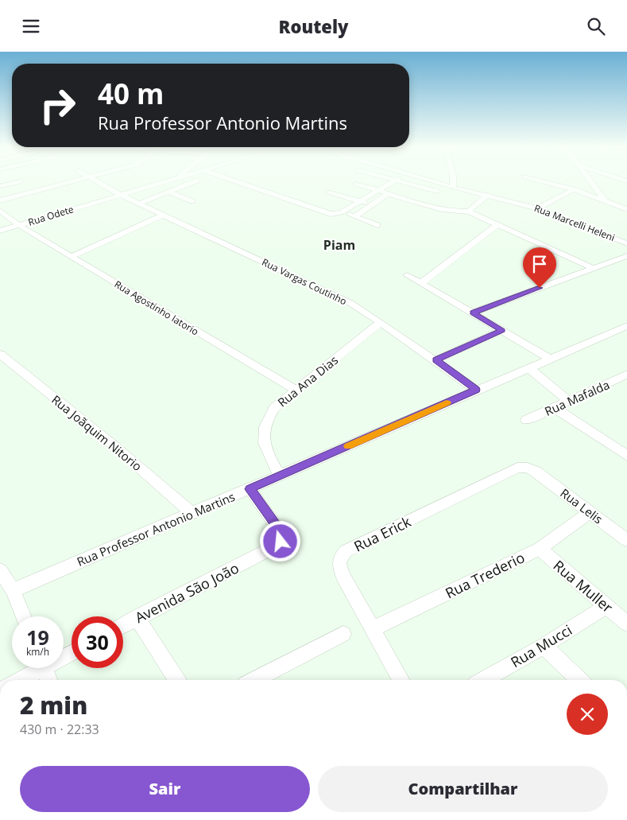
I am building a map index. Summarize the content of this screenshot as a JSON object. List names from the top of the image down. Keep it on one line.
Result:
{"streets":{"street":["Rua Odete","Rua Marcelli Heleni","Rua Vargas Coutinho","Rua Agostinho Iatorio","Rua Ana Dias","Rua Mafalda","Rua Joãquim Nitorio","Rua Lelis","Rua Professor Antonio Martins","Rua Erick","Rua Trederio","Rua Muller","Avenida São João","Rua Mucci"]},"crossings":[["Rua Odete","Rua Vargas Coutinho"],["Rua Odete","Rua Agostinho Iatorio"],["Rua Vargas Coutinho","Rua Ana Dias"],["Rua Vargas Coutinho","Rua Professor Antonio Martins"],["Rua Agostinho Iatorio","Rua Ana Dias"],["Rua Ana Dias","Rua Professor Antonio Martins"],["Rua Joãquim Nitorio","Rua Professor Antonio Martins"],["Rua Lelis","Rua Erick"],["Rua Lelis","Rua Trederio"],["Rua Professor Antonio Martins","Avenida São João"],["Rua Erick","Rua Trederio"],["Rua Trederio","Rua Muller"],["Rua Muller","Rua Mucci"]],"districts":["Piam"],"page":{"header":"Routely","turn":["40 m","Rua Professor Antonio Martins"],"speed":"19 km/h","limit":"30","heading":["2 min","430 m · 22:33"],"buttons":["Sair","Compartilhar"]}}
